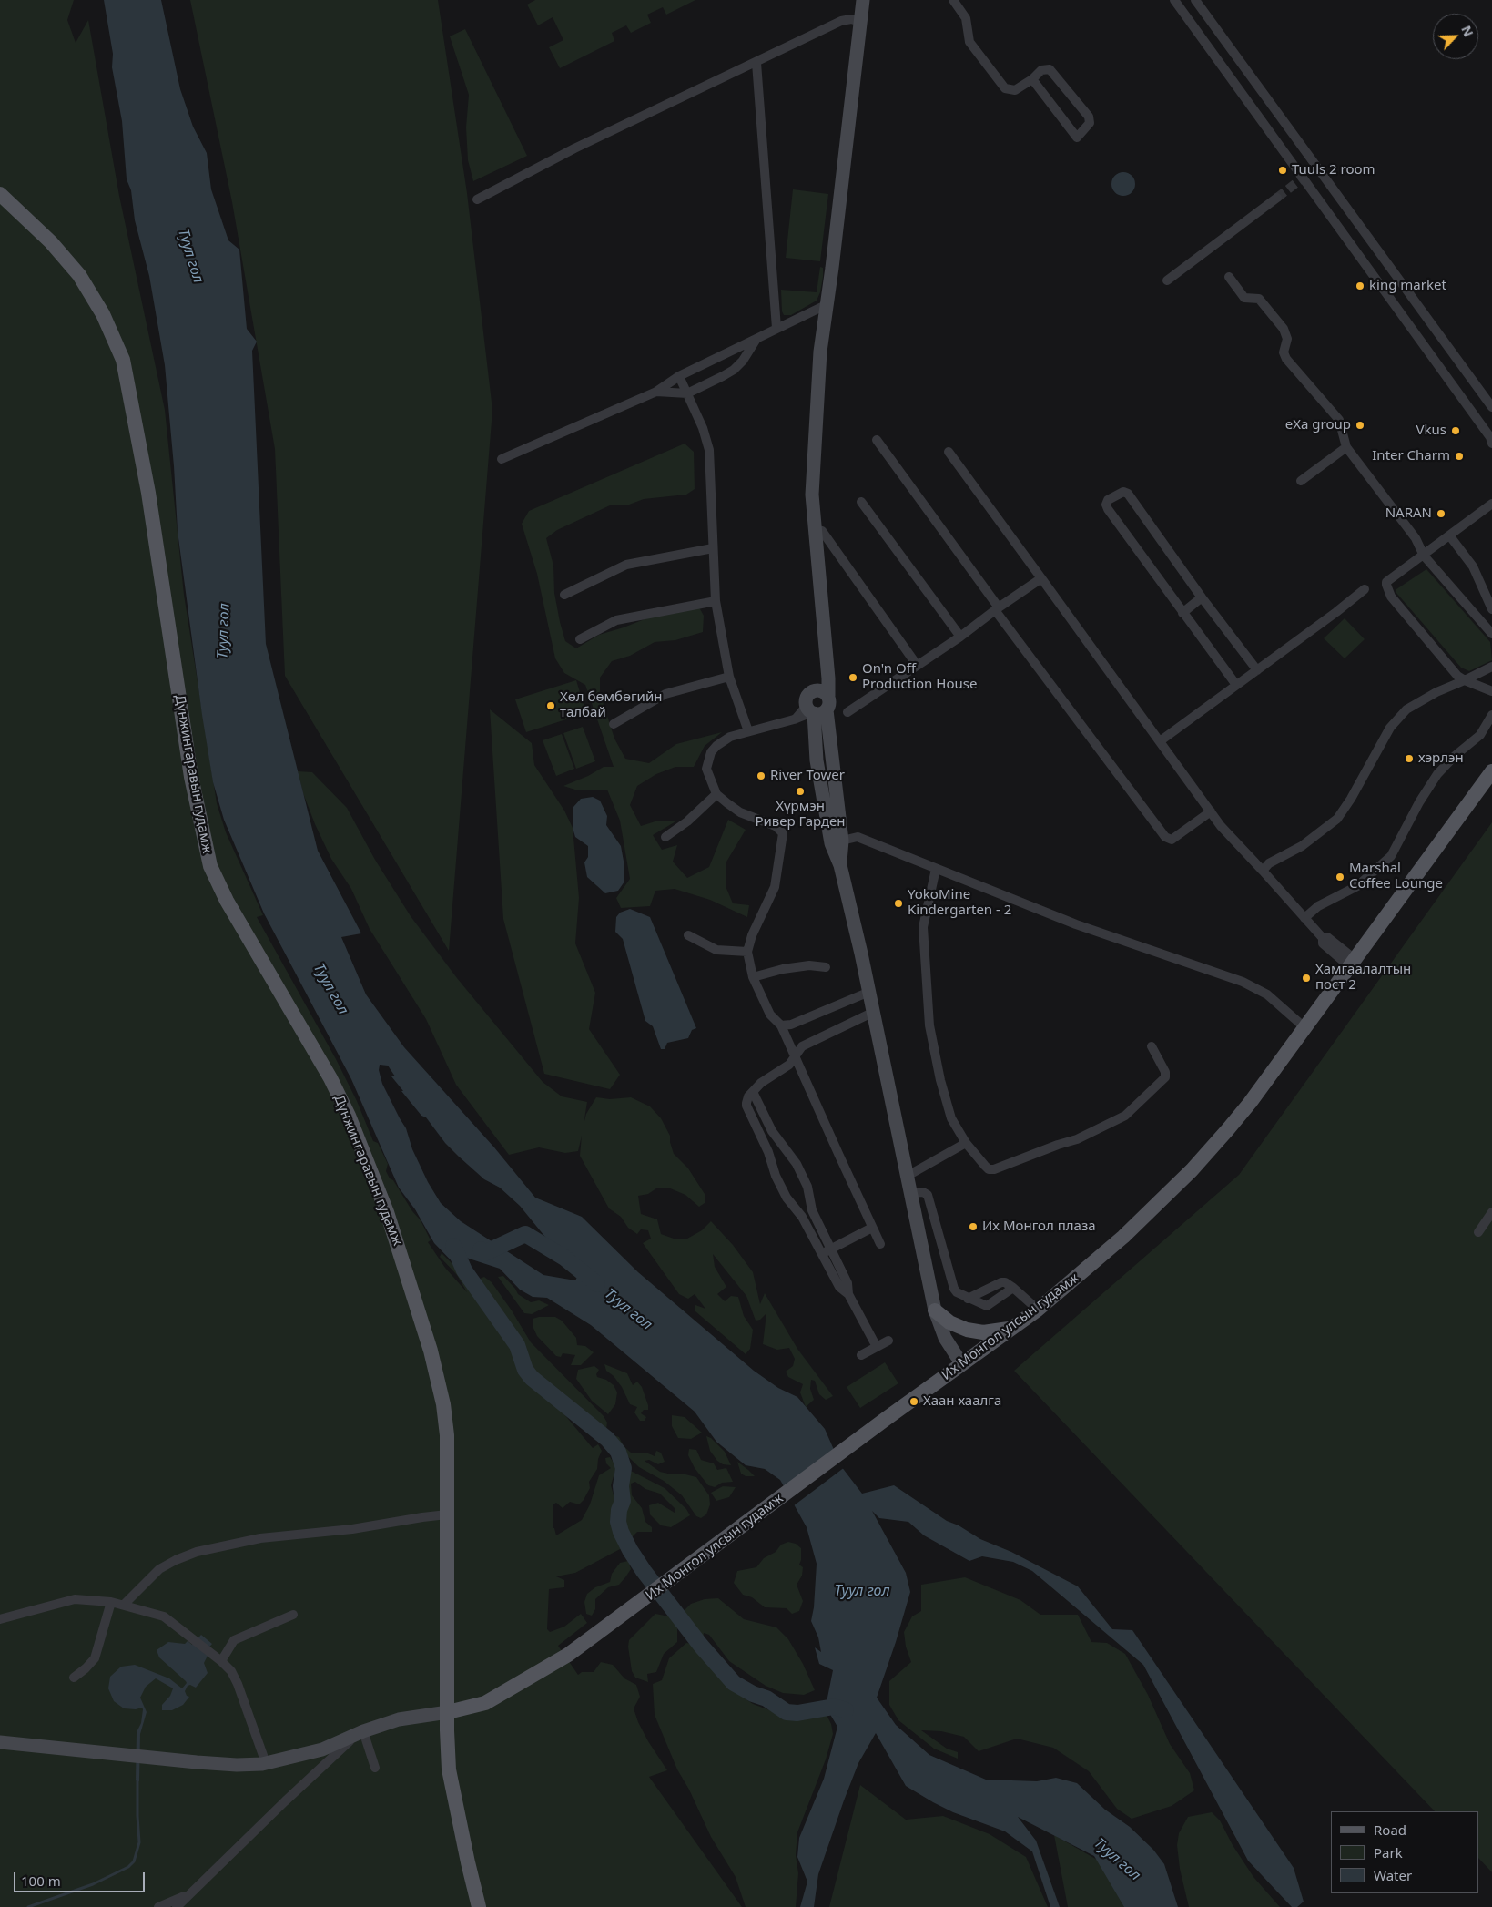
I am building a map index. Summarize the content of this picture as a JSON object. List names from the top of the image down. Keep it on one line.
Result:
{"streets":{"main road":["Дүнжингаравын гудамж","Их Монгол улсын гудамж"]},"crossings":[["Дүнжингаравын гудамж","Их Монгол улсын гудамж"]],"water":["Туул гол"],"places":["Tuuls 2 room","king market","eXa group","Vkus","Inter Charm","NARAN","On'n Off Production House","Хөл бөмбөгийн талбай","хэрлэн","River Tower","Хүрмэн Ривер Гарден","Marshal Coffee Lounge","YokoMine Kindergarten - 2","Хамгаалалтын пост 2","Их Монгол плаза","Хаан хаалга"],"legend":["Road","Park","Water"],"scale_bar":"100 m","north":"top right"}
